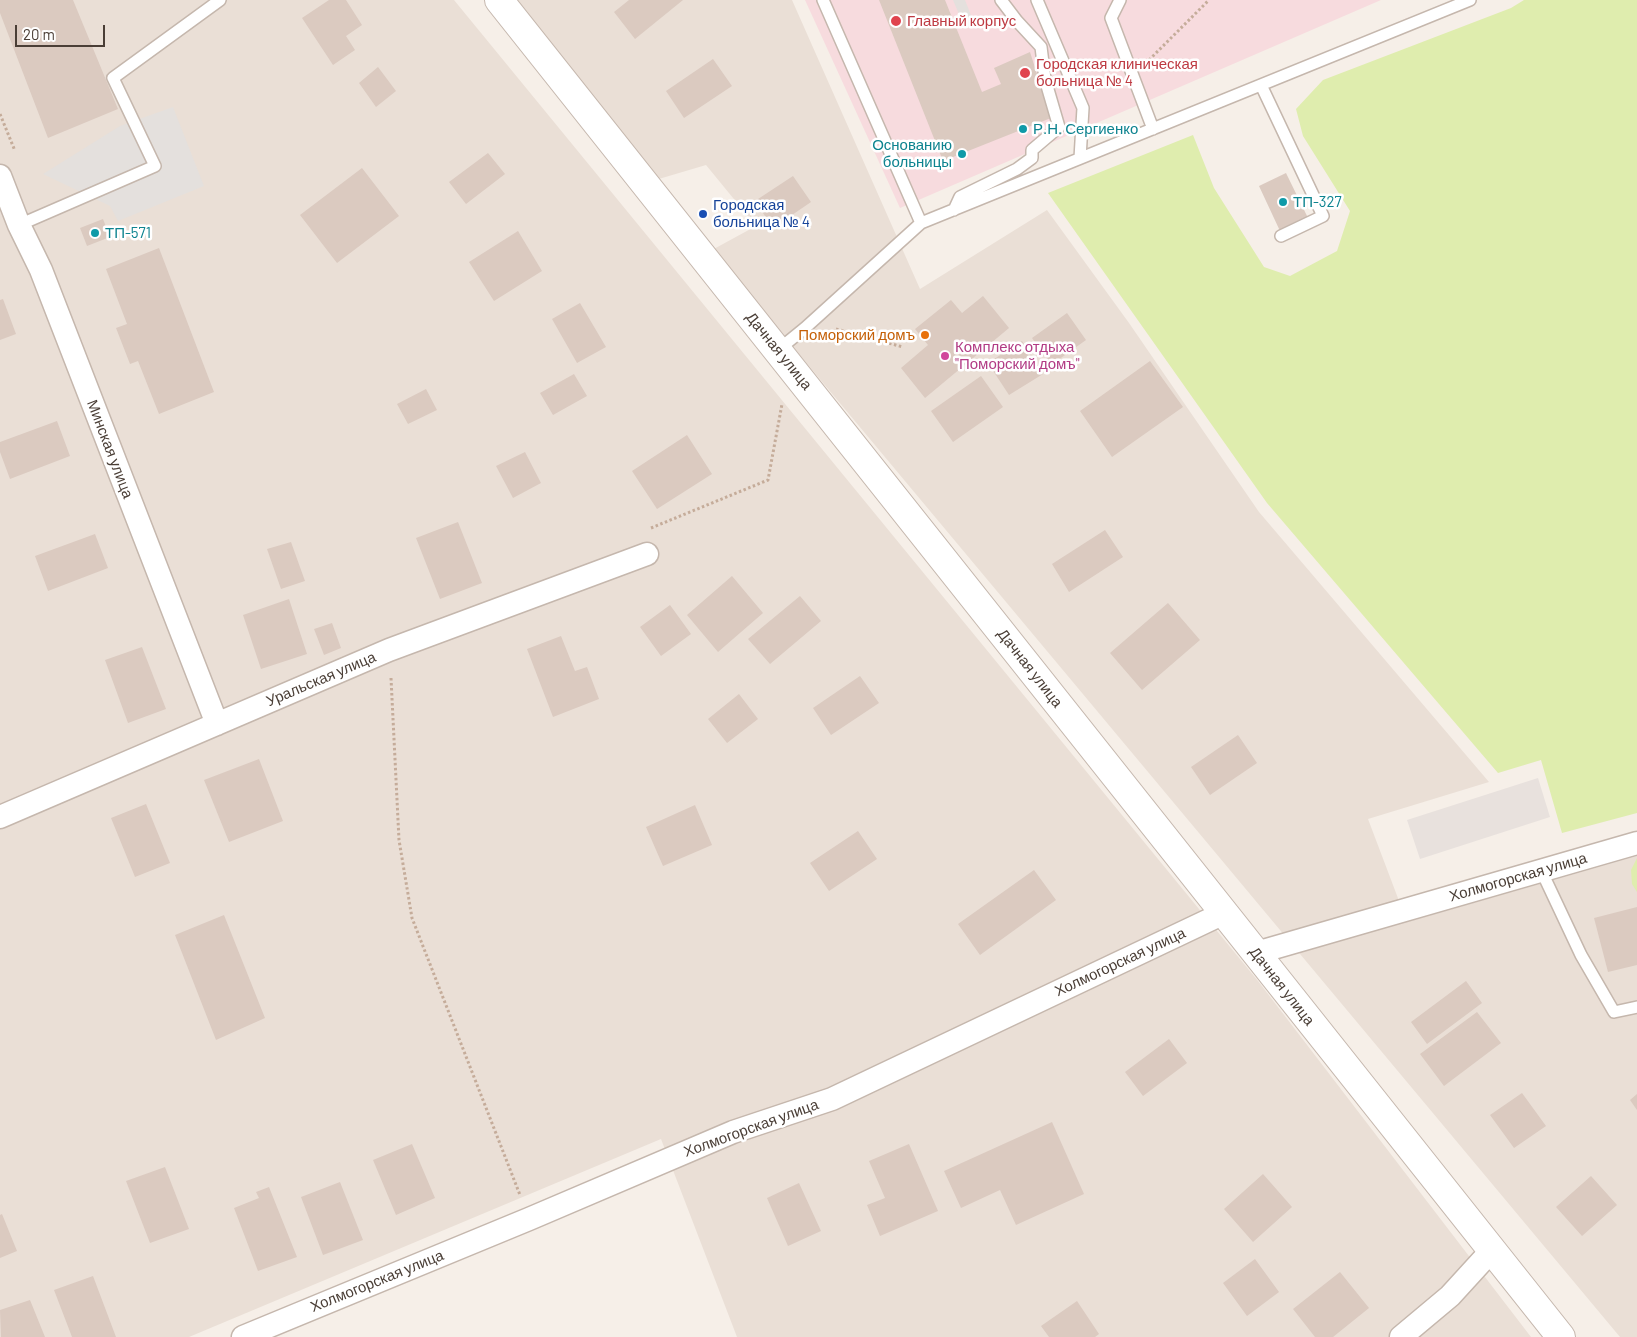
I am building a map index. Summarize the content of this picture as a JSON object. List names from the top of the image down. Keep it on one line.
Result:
{"streets":{"street":["Дачная улица","Минская улица","Уральская улица","Холмогорская улица"]},"crossings":[["Дачная улица","Холмогорская улица"],["Минская улица","Уральская улица"]],"places":["Главный корпус","Городская клиническая больница № 4","Р.Н. Сергиенко","Основанию больницы","ТП-327","Городская больница № 4","ТП-571","Поморский домъ","Комплекс отдыха \"Поморский домъ\""],"scale_bar":"20 m"}
